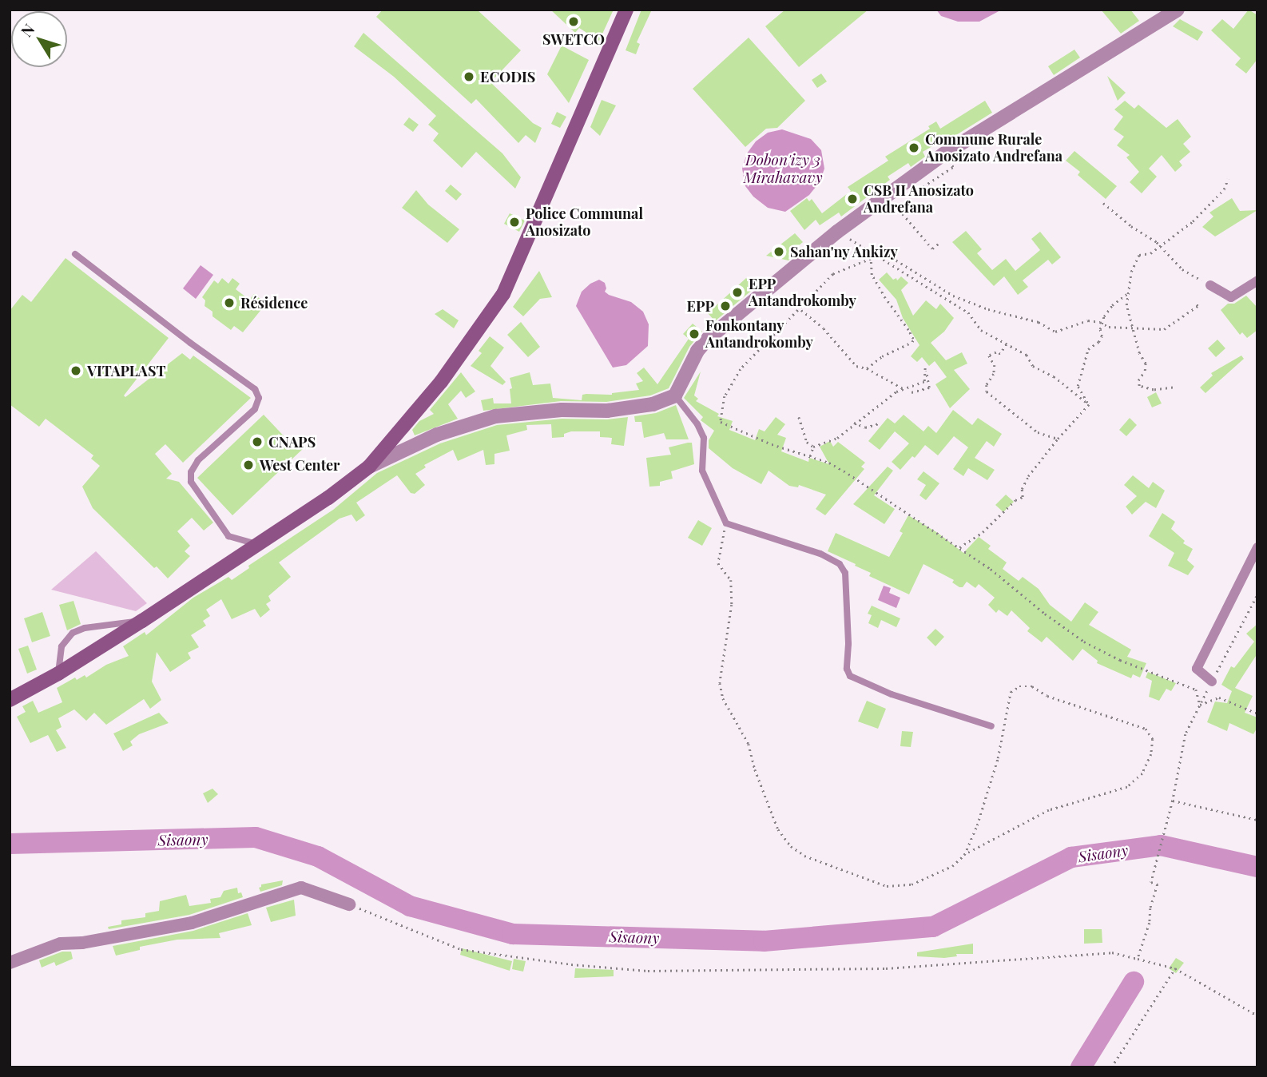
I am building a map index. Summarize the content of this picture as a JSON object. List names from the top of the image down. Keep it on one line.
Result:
{"water":["Dobon'izy 3 Mirahavavy","Sisaony"],"places":["SWETCO","ECODIS","Commune Rurale Anosizato Andrefana","CSB II Anosizato Andrefana","Police Communal Anosizato","Sahan'ny Ankizy","EPP Antandrokomby","Résidence","EPP","Fonkontany Antandrokomby","VITAPLAST","CNAPS","West Center"],"north":"top left"}
